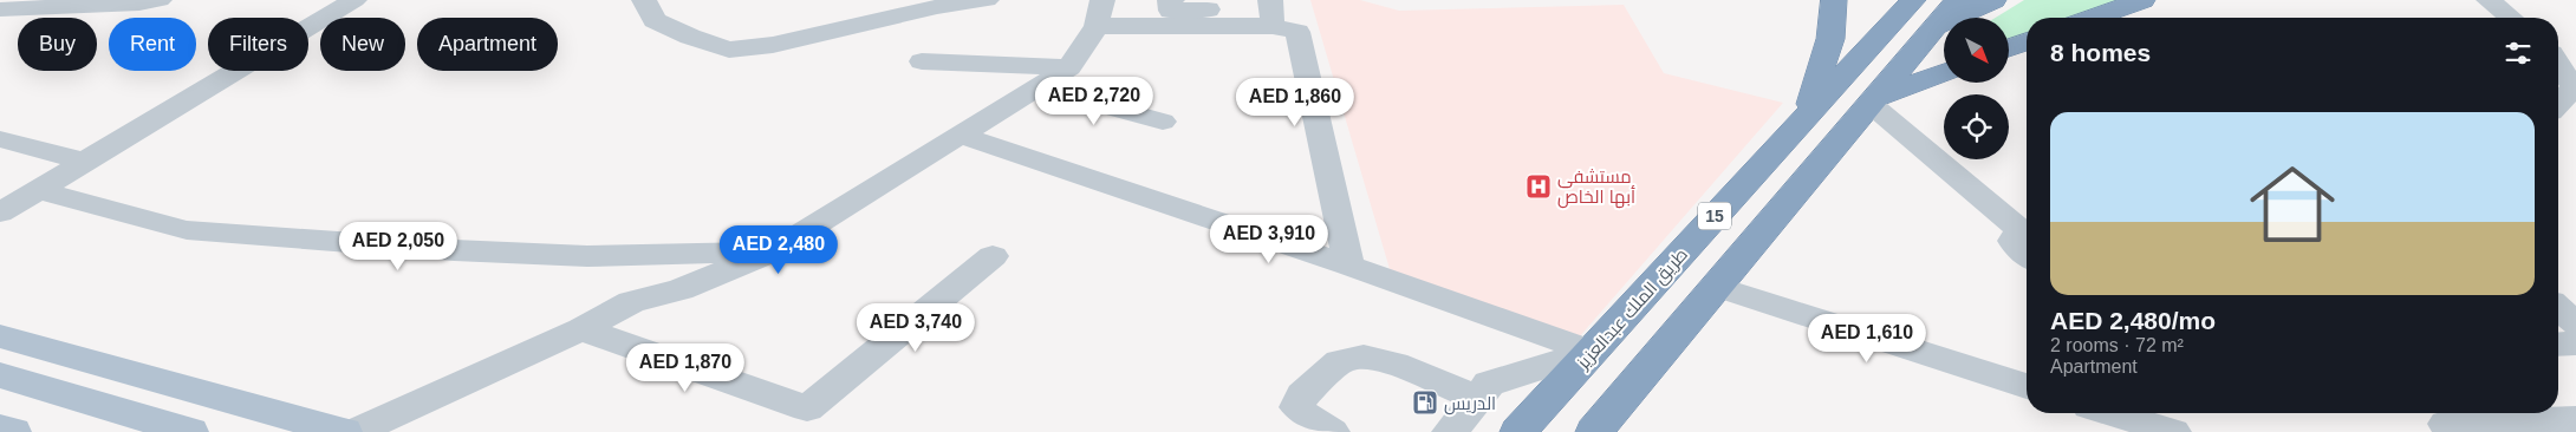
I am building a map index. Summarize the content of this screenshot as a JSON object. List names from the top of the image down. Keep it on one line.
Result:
{"streets":{"highway":["15","طريق الملك عبدالعزيز"]},"places":{"hospital":["مستشفى أبها الخاص"],"fuel station":["الدريس"]},"north":"bottom right","page":{"chip":["Buy","Rent","Filters","New","Apartment"],"heading":"8 homes","price":["AED 2,720","AED 1,860","AED 3,910","AED 2,050","AED 2,480","AED 3,740","AED 1,610","AED 1,870"],"list":[{"name":"AED 2,480/mo","note":"2 rooms · 72 m² · Apartment"}]}}
